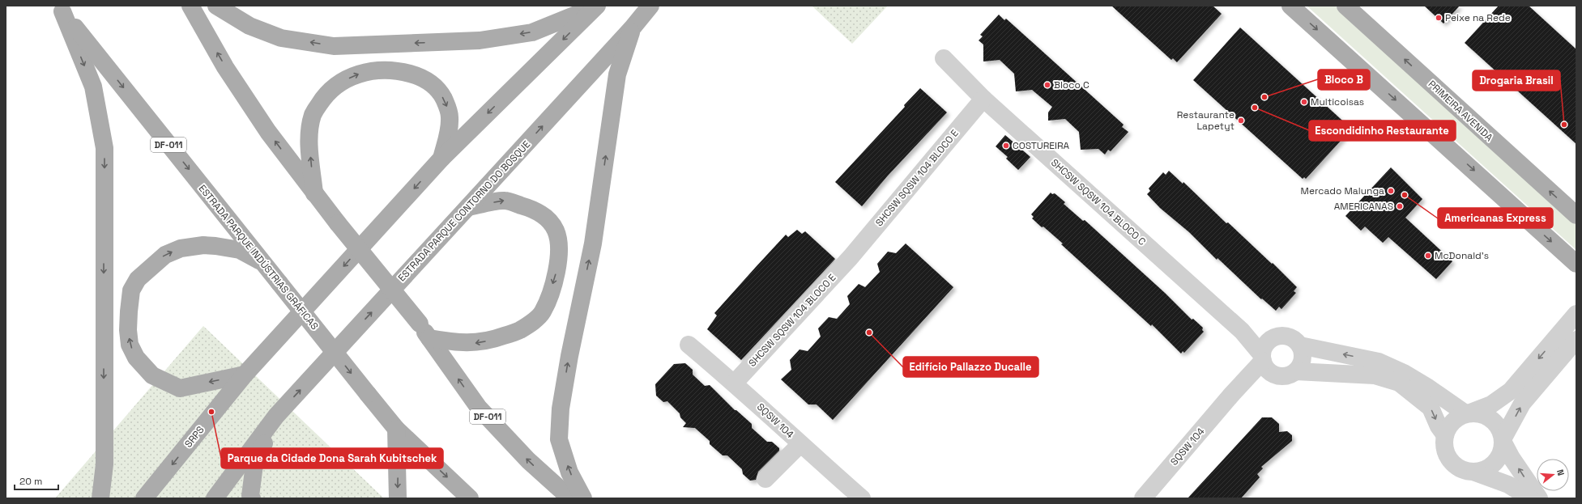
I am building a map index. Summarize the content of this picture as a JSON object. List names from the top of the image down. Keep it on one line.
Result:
{"streets":{"main road":["PRIMEIRA AVENIDA","DF-011","ESTRADA PARQUE CONTORNO DO BOSQUE","ESTRADA PARQUE INDÚSTRIAS GRÁFICAS","SRPS"],"street":["SHCSW SQSW 104 BLOCO E","SHCSW SQSW 104 BLOCO C","SQSW 104"]},"crossings":[["SHCSW SQSW 104 BLOCO E","SHCSW SQSW 104 BLOCO C"],["SHCSW SQSW 104 BLOCO E","SQSW 104"],["SHCSW SQSW 104 BLOCO C","SQSW 104"]],"places":["Peixe na Rede","Bloco C","Bloco B","Multicoisas","Escondidinho Restaurante","Restaurante Lapetyt","Drogaria Brasil","COSTUREIRA","Mercado Malunga","Americanas Express","AMERICANAS","McDonald's","Edifício Pallazzo Ducalle","Parque da Cidade Dona Sarah Kubitschek"],"scale_bar":"20 m","north":"right"}
